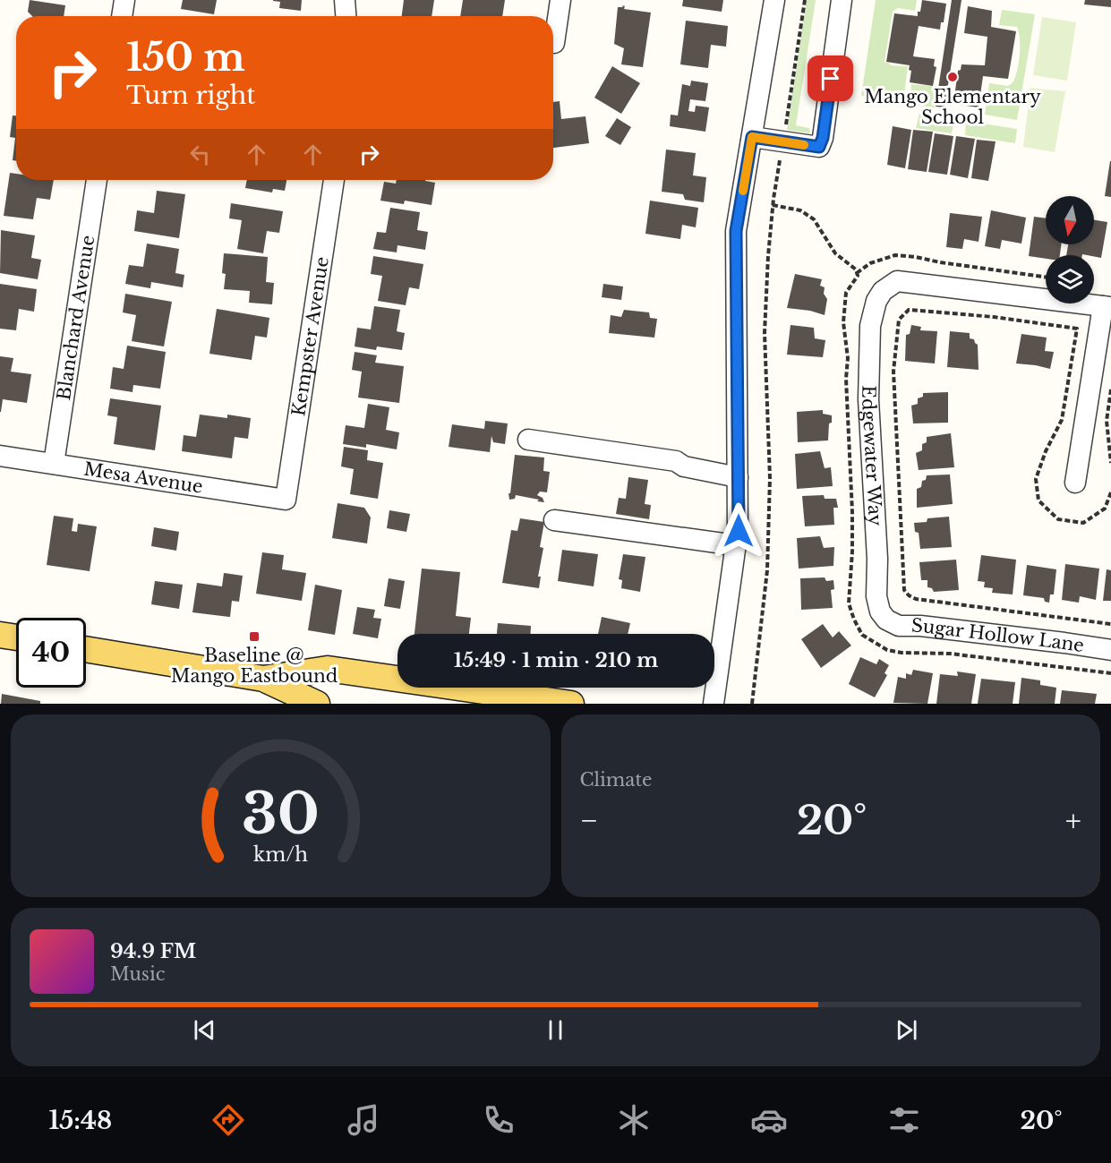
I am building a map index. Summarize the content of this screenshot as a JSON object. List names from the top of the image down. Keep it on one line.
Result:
{"streets":{"street":["Blanchard Avenue","Kempster Avenue","Edgewater Way","Mesa Avenue","Sugar Hollow Lane"]},"crossings":[["Blanchard Avenue","Mesa Avenue"],["Kempster Avenue","Mesa Avenue"],["Edgewater Way","Sugar Hollow Lane"]],"places":{"other":["Mango Elementary School"],"transit":["Baseline @ Mango Eastbound"]},"north":"bottom","page":{"turn":["150 m","Turn right"],"limit":"40","trip":"15:49 · 1 min · 210 m","tile":"Climate","heat":["−","20°","+"],"song":["94.9 FM","Music"],"tabs":["15:48","20°"],"gauge":["30","km/h"]}}
